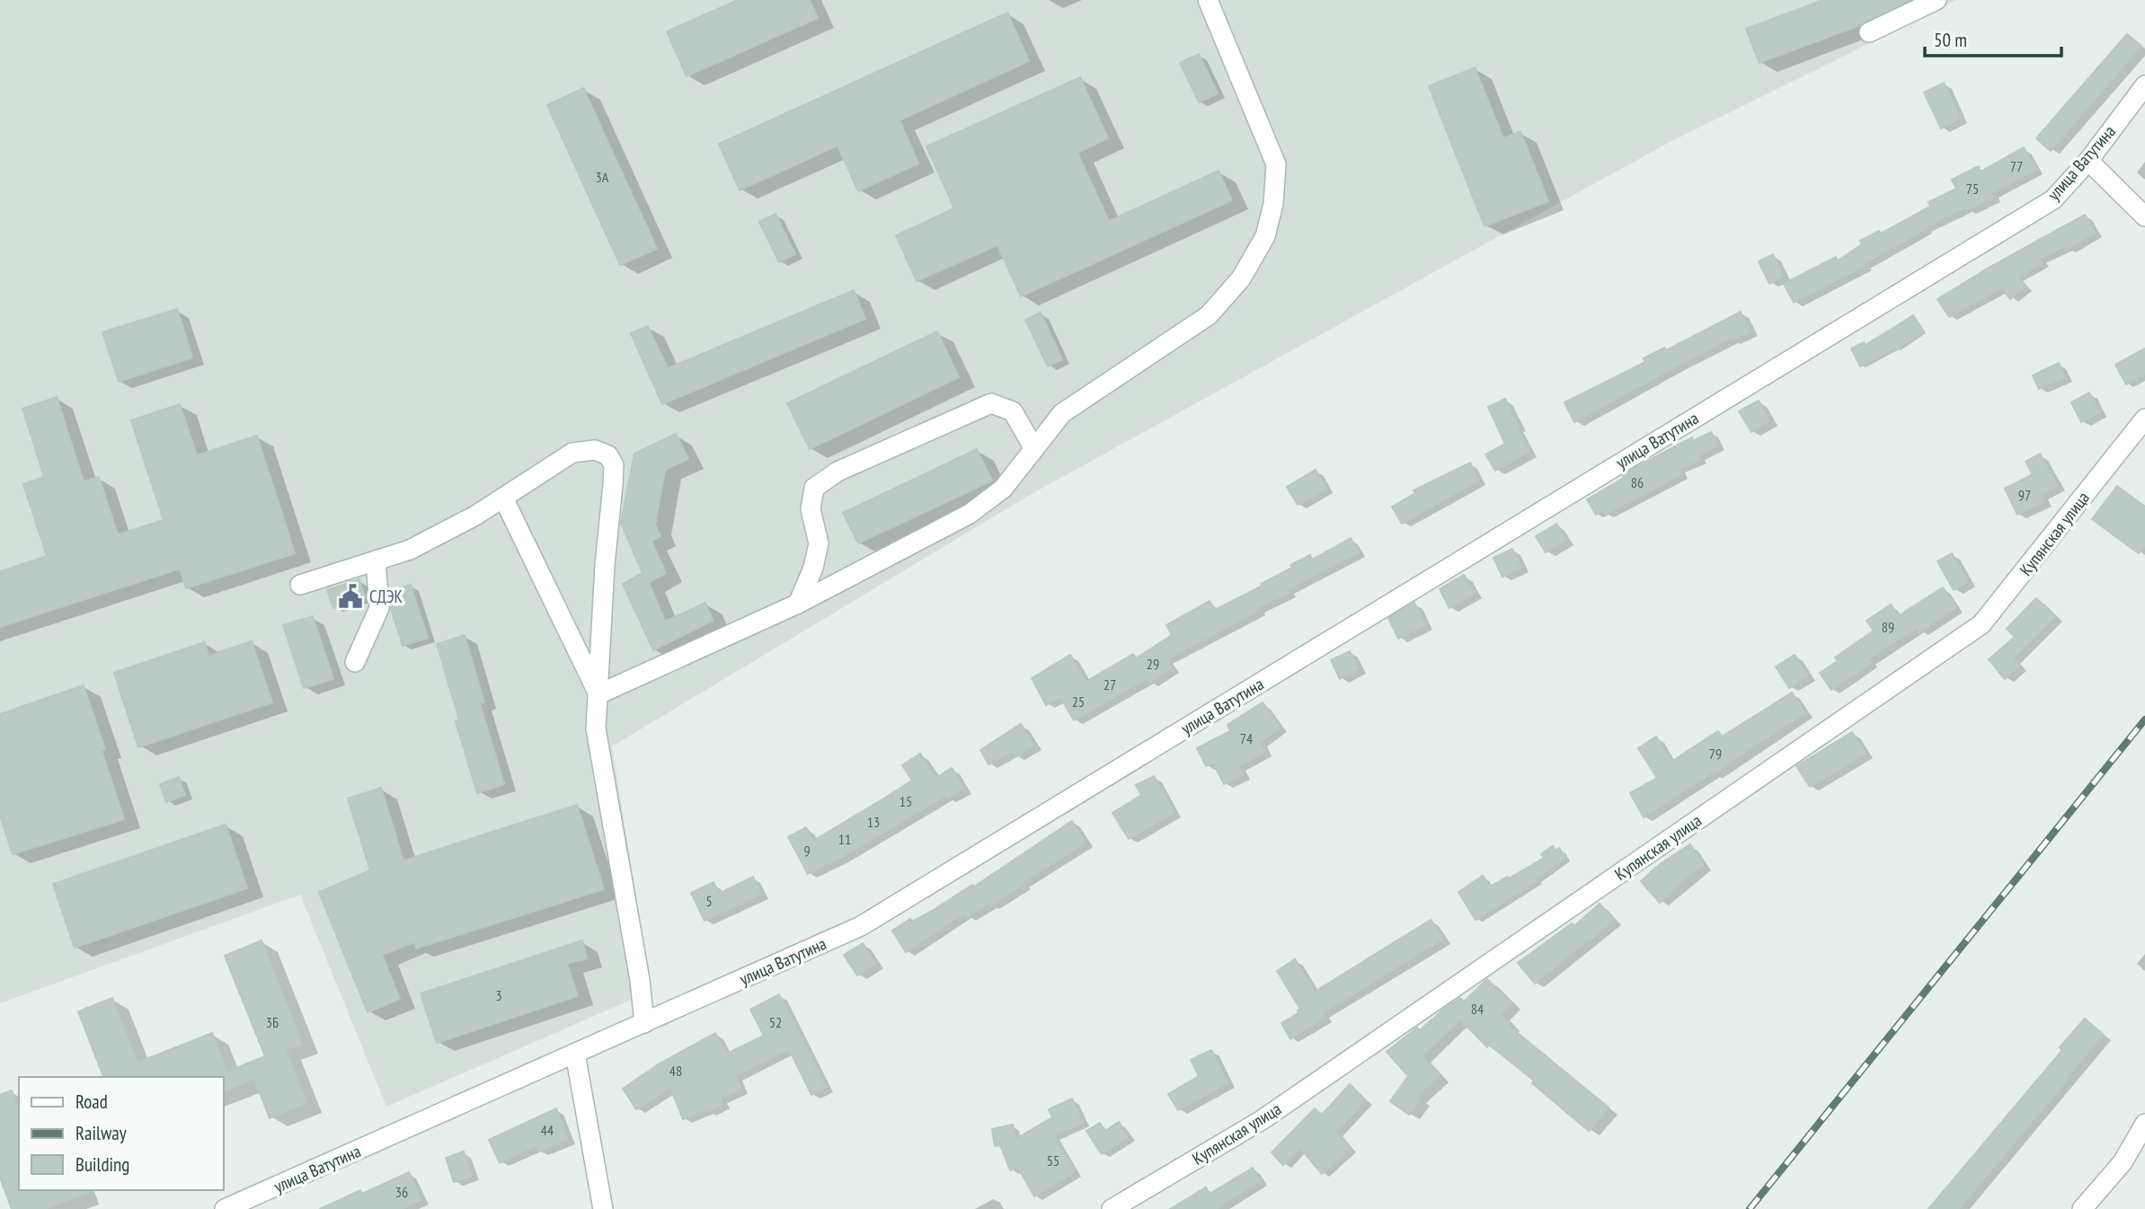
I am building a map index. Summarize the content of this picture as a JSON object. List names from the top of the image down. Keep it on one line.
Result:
{"streets":{"street":["улица Ватутина","Купянская улица"]},"places":{"public building":["СДЭК"]},"house_numbers":["77","3А","75","86","97","89","29","27","25","74","79","15","13","11","9","5","3","84","3Б","52","48","44","55","36"],"legend":["Road","Railway","Building"],"scale_bar":"50 m"}
